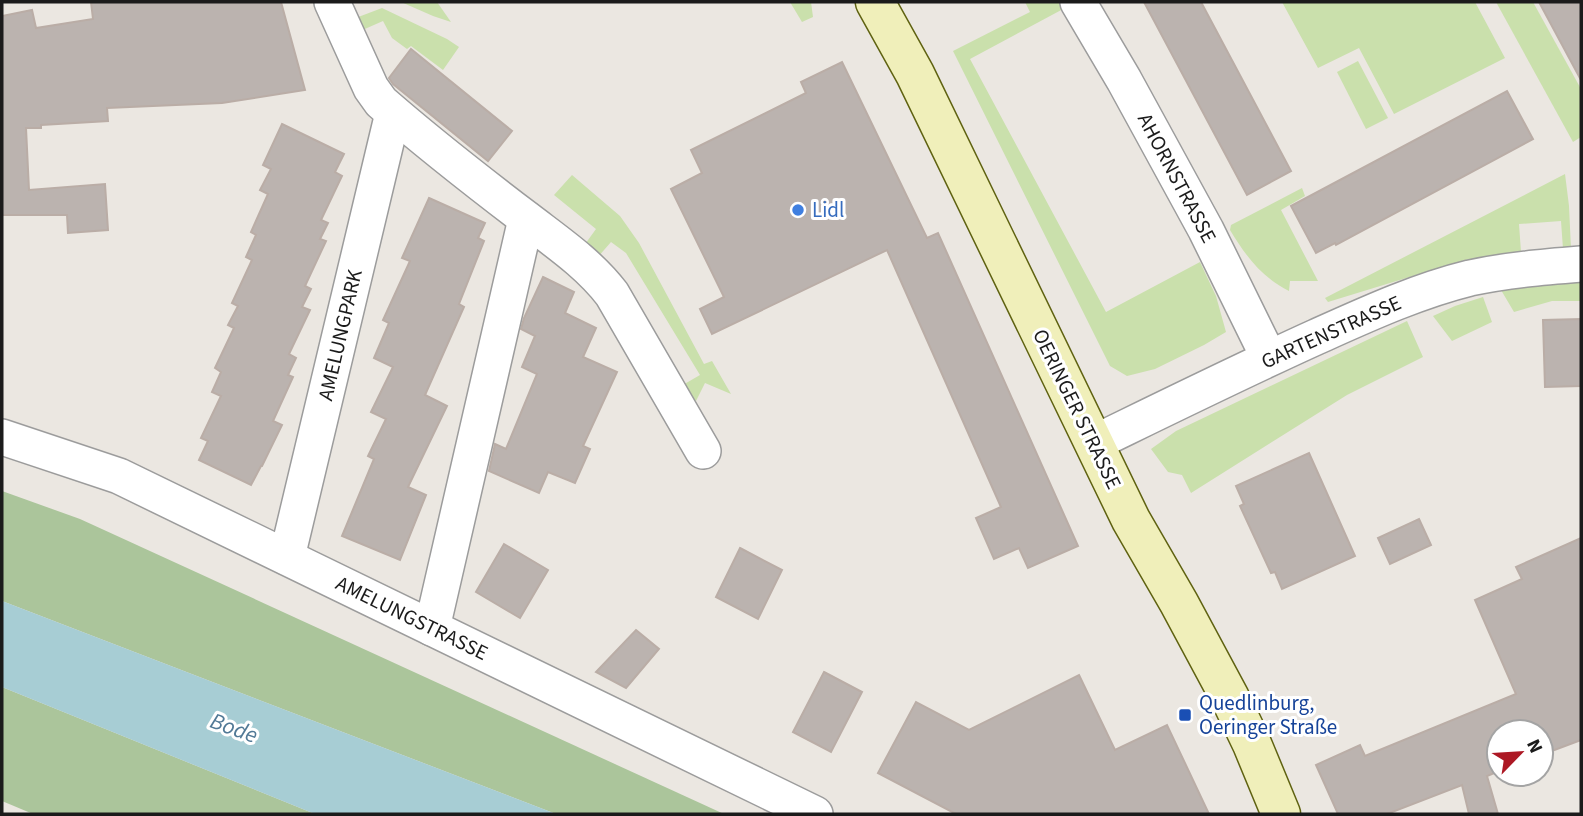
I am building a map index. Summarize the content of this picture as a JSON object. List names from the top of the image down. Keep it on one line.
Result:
{"streets":{"main road":["OERINGER STRASSE"],"street":["AHORNSTRASSE","GARTENSTRASSE","AMELUNGPARK","AMELUNGSTRASSE"]},"crossings":[["AHORNSTRASSE","GARTENSTRASSE"],["GARTENSTRASSE","OERINGER STRASSE"],["AMELUNGPARK","AMELUNGSTRASSE"]],"water":["Bode"],"places":{"other":["Lidl"],"transit":["Quedlinburg, Oeringer Straße"]},"north":"top right"}
